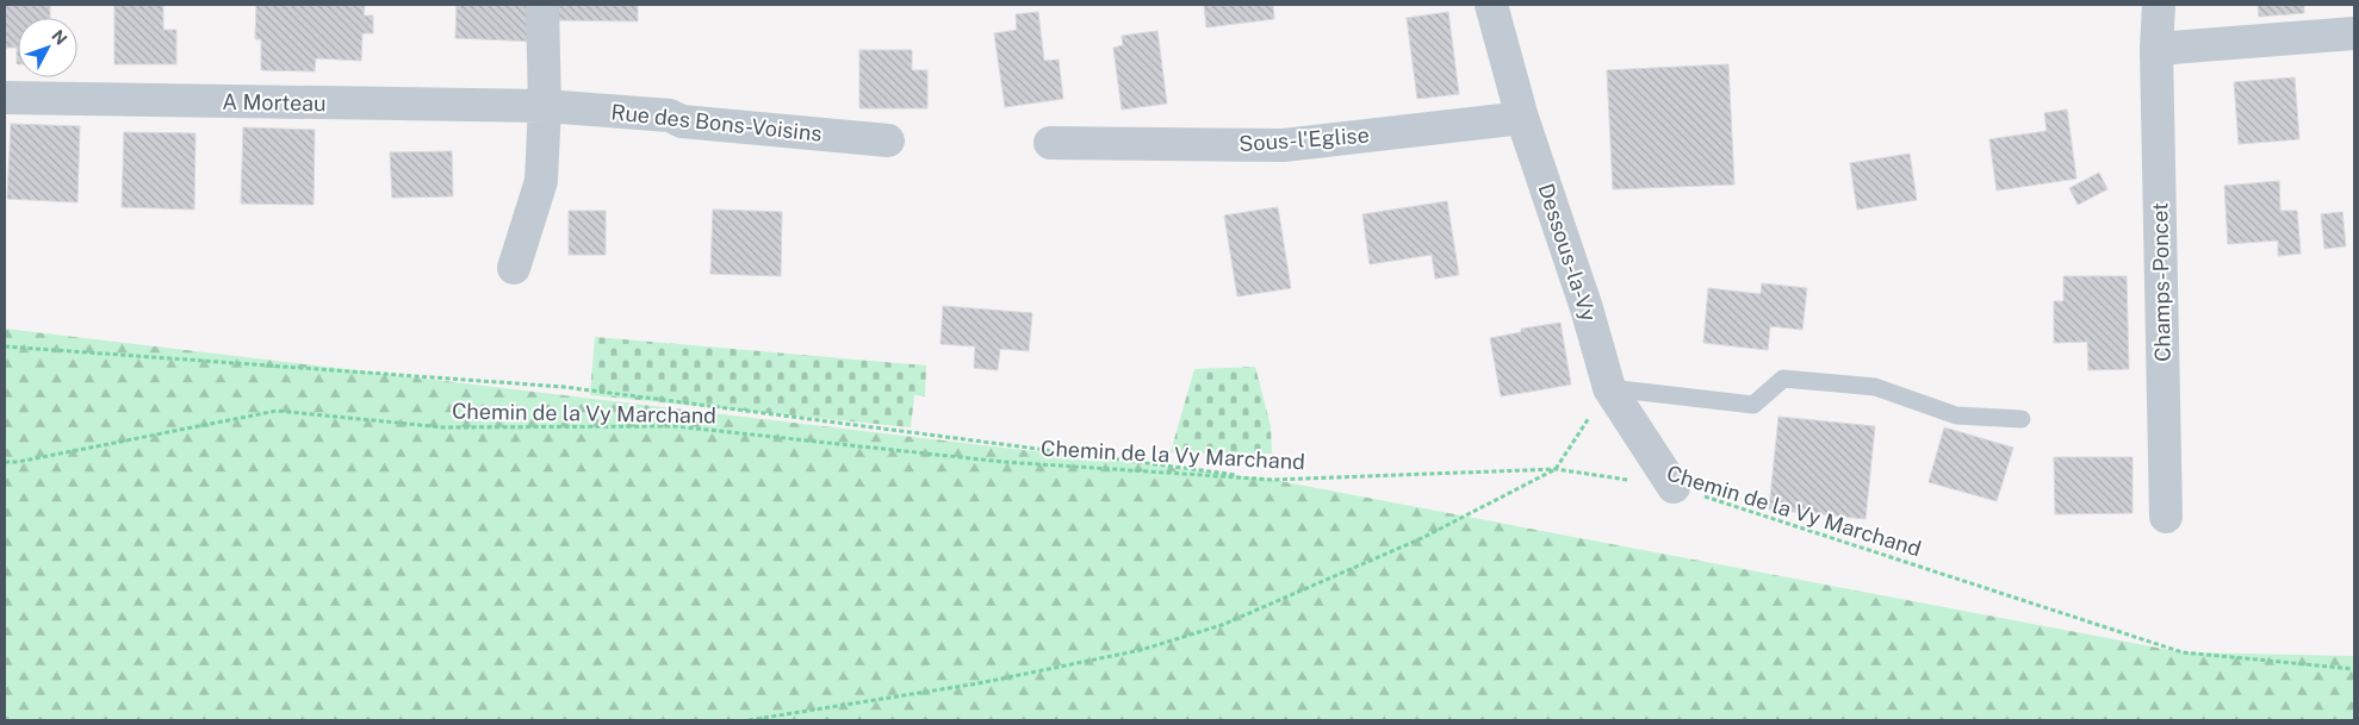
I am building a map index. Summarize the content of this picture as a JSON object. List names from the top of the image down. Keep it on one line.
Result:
{"streets":{"street":["A Morteau","Rue des Bons-Voisins","Sous-l'Eglise","Dessous-la-Vy","Champs-Poncet"],"path":["Chemin de la Vy Marchand"]},"crossings":[["A Morteau","Rue des Bons-Voisins"],["Sous-l'Eglise","Dessous-la-Vy"],["Dessous-la-Vy","Chemin de la Vy Marchand"]],"north":"top right"}
